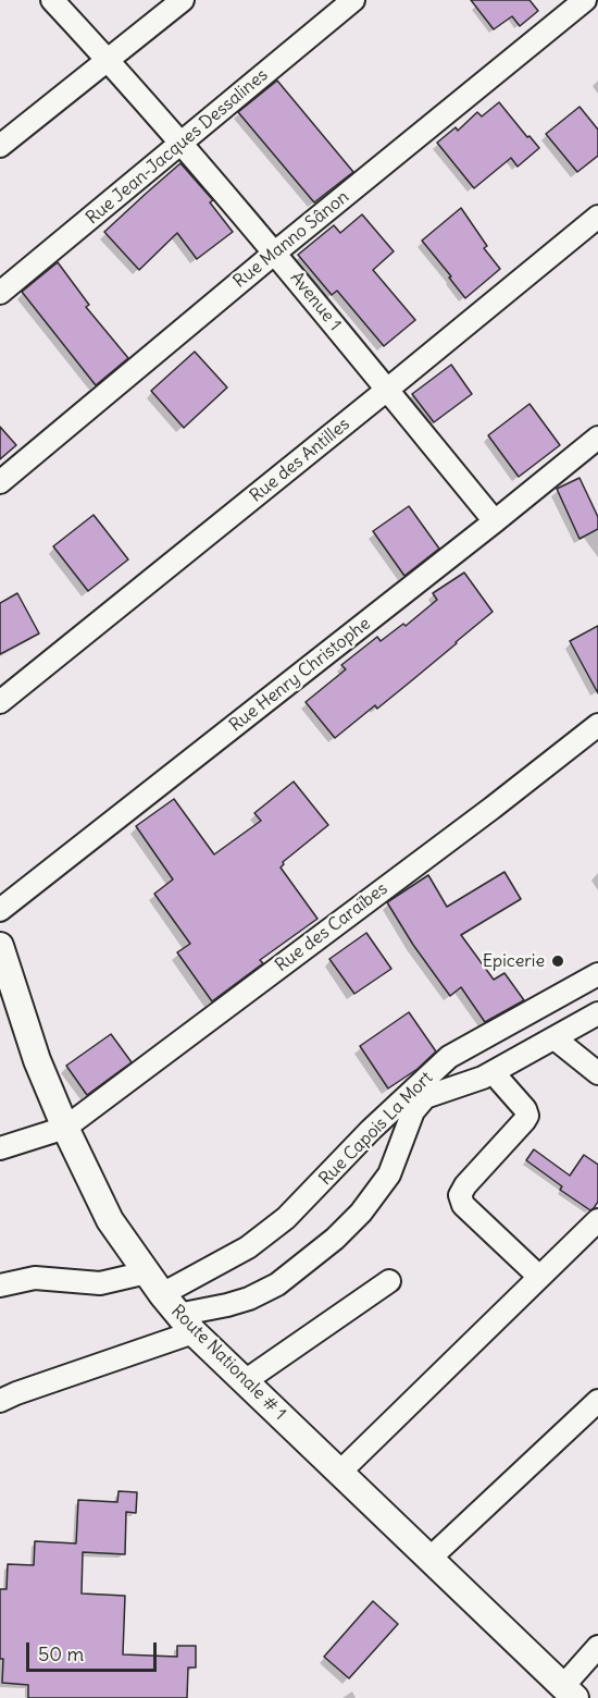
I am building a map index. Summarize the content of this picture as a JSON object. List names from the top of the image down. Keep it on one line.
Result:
{"streets":{"main road":["Route Nationale # 1"],"street":["Rue Jean-Jacques Dessalines","Rue Manno Sânon","Avenue 1","Rue des Antilles","Rue Henry Christophe","Rue des Caraïbes","Rue Capois La Mort"]},"crossings":[["Rue Jean-Jacques Dessalines","Avenue 1"],["Rue Manno Sânon","Avenue 1"],["Avenue 1","Rue des Antilles"],["Avenue 1","Rue Henry Christophe"],["Rue des Caraïbes","Route Nationale # 1"],["Rue Capois La Mort","Route Nationale # 1"]],"places":["Epicerie"],"scale_bar":"50 m"}
